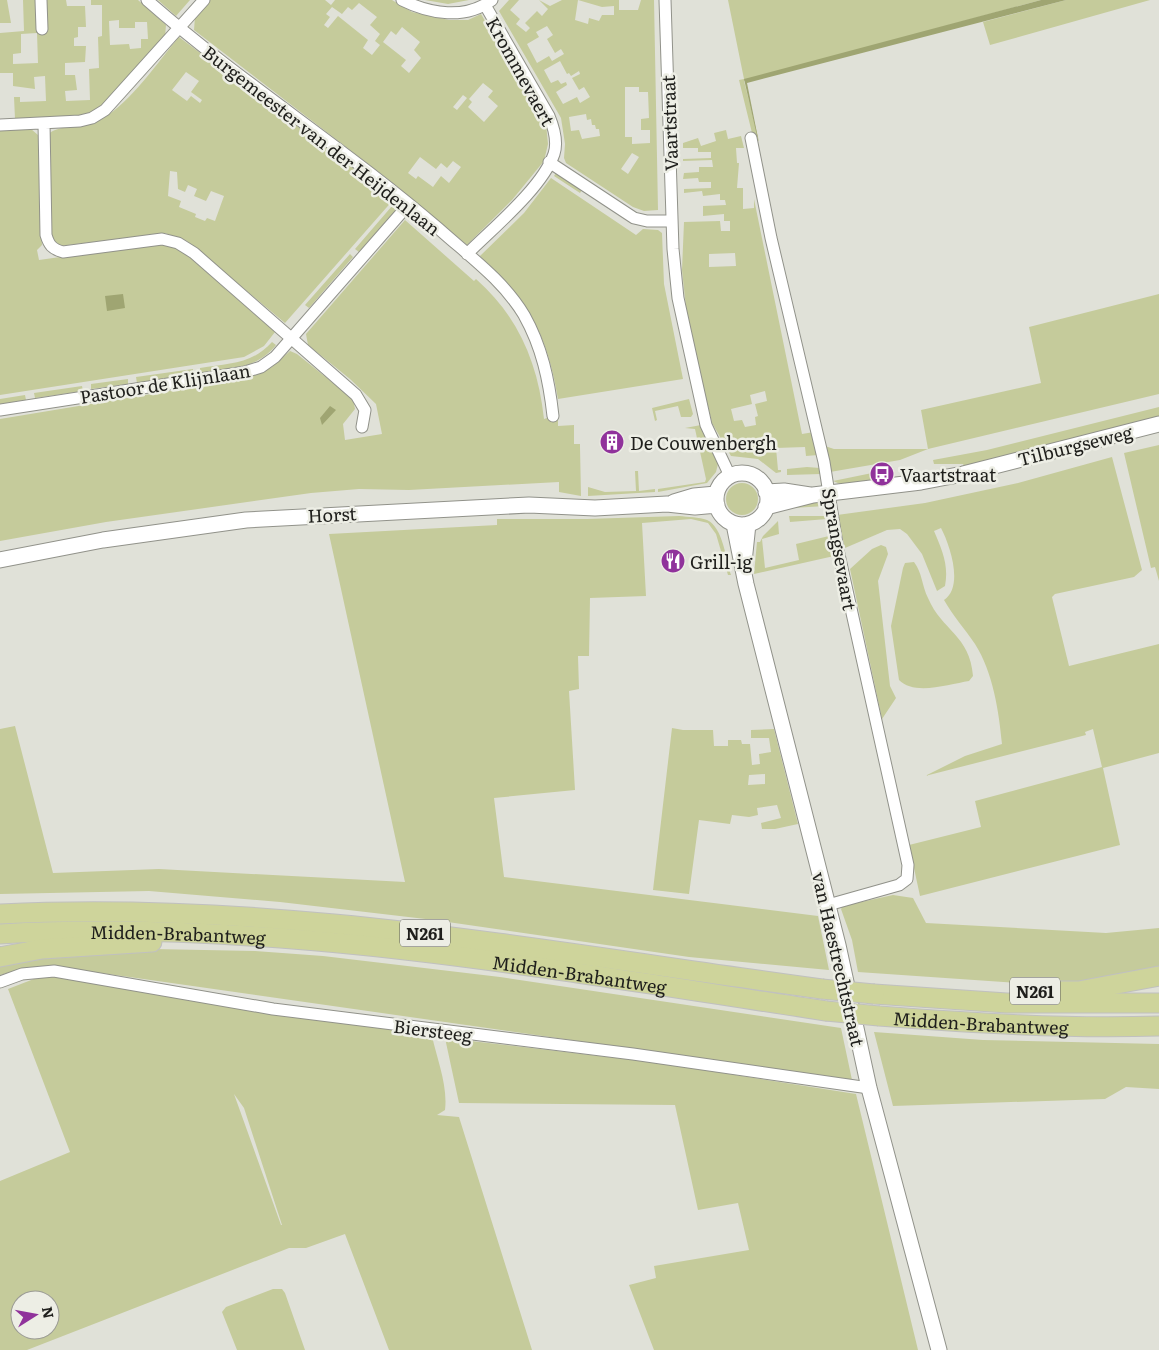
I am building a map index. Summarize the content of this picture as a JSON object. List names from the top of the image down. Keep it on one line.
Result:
{"streets":{"highway":["N261","Midden-Brabantweg"],"street":["Krommevaert","Vaartstraat","Burgemeester van der Heijdenlaan","Pastoor de Klijnlaan","Tilburgseweg","Horst","Sprangsevaart","van Haestrechtstraat","Biersteeg"]},"crossings":[["Krommevaert","Burgemeester van der Heijdenlaan"],["Vaartstraat","Tilburgseweg"],["Vaartstraat","Horst"],["Vaartstraat","van Haestrechtstraat"],["Burgemeester van der Heijdenlaan","Pastoor de Klijnlaan"],["Tilburgseweg","Horst"],["Tilburgseweg","Sprangsevaart"],["Tilburgseweg","van Haestrechtstraat"],["Horst","van Haestrechtstraat"],["Sprangsevaart","van Haestrechtstraat"],["N261","Midden-Brabantweg"],["van Haestrechtstraat","Biersteeg"]],"places":{"building":["De Couwenbergh"],"bus stop":["Vaartstraat"],"restaurant":["Grill-ig"]},"north":"right"}
